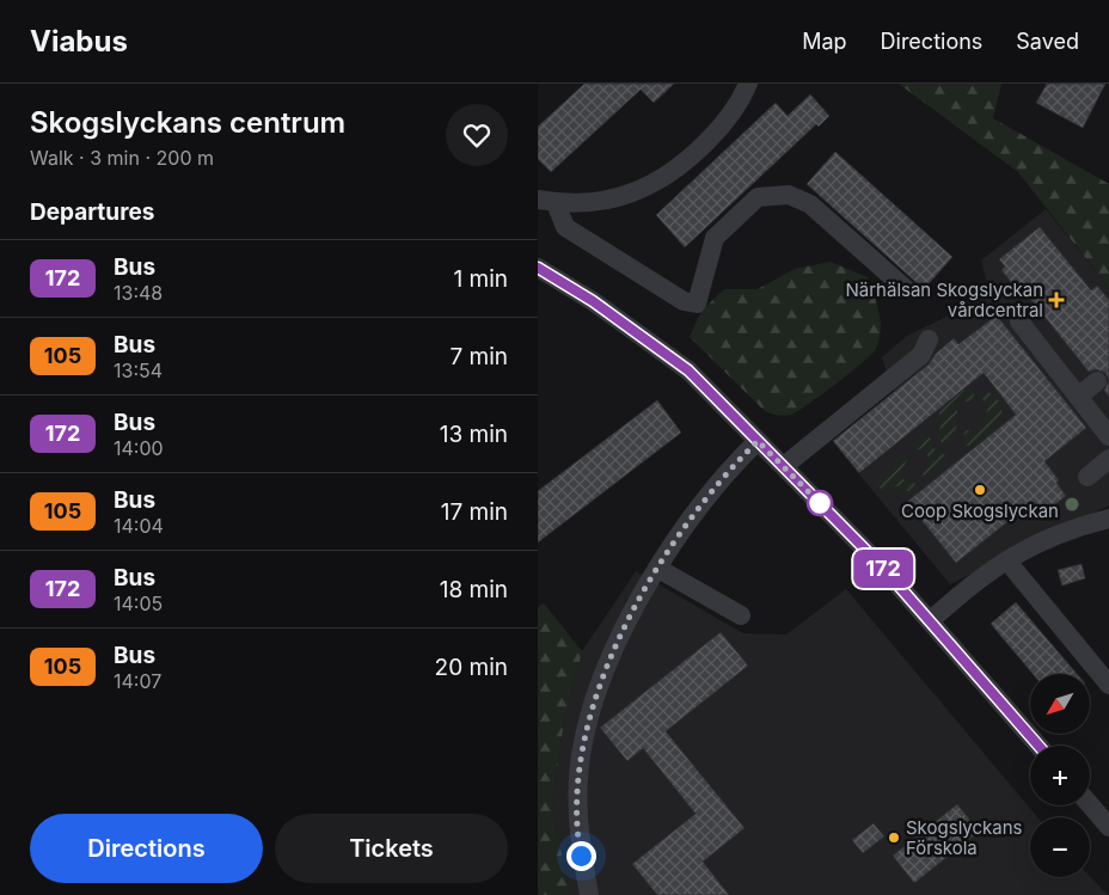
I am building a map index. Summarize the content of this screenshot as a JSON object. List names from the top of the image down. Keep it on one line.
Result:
{"places":{"health":["Närhälsan Skogslyckan vårdcentral"],"other":["Coop Skogslyckan","Skogslyckans Förskola"]},"lines":["bus line 172"],"north":"bottom left","page":{"header":"Viabus","nav":["Map","Directions","Saved"],"heading":[["Skogslyckans centrum","Walk · 3 min · 200 m"],"Departures"],"on_map":"172","list":[{"mark":"172","name":"Bus","note":"13:48","value":"1 min"},{"mark":"105","name":"Bus","note":"13:54","value":"7 min"},{"mark":"172","name":"Bus","note":"14:00","value":"13 min"},{"mark":"105","name":"Bus","note":"14:04","value":"17 min"},{"mark":"172","name":"Bus","note":"14:05","value":"18 min"},{"mark":"105","name":"Bus","note":"14:07","value":"20 min"}],"map_buttons":["+","−"],"buttons":["Directions","Tickets"]}}
